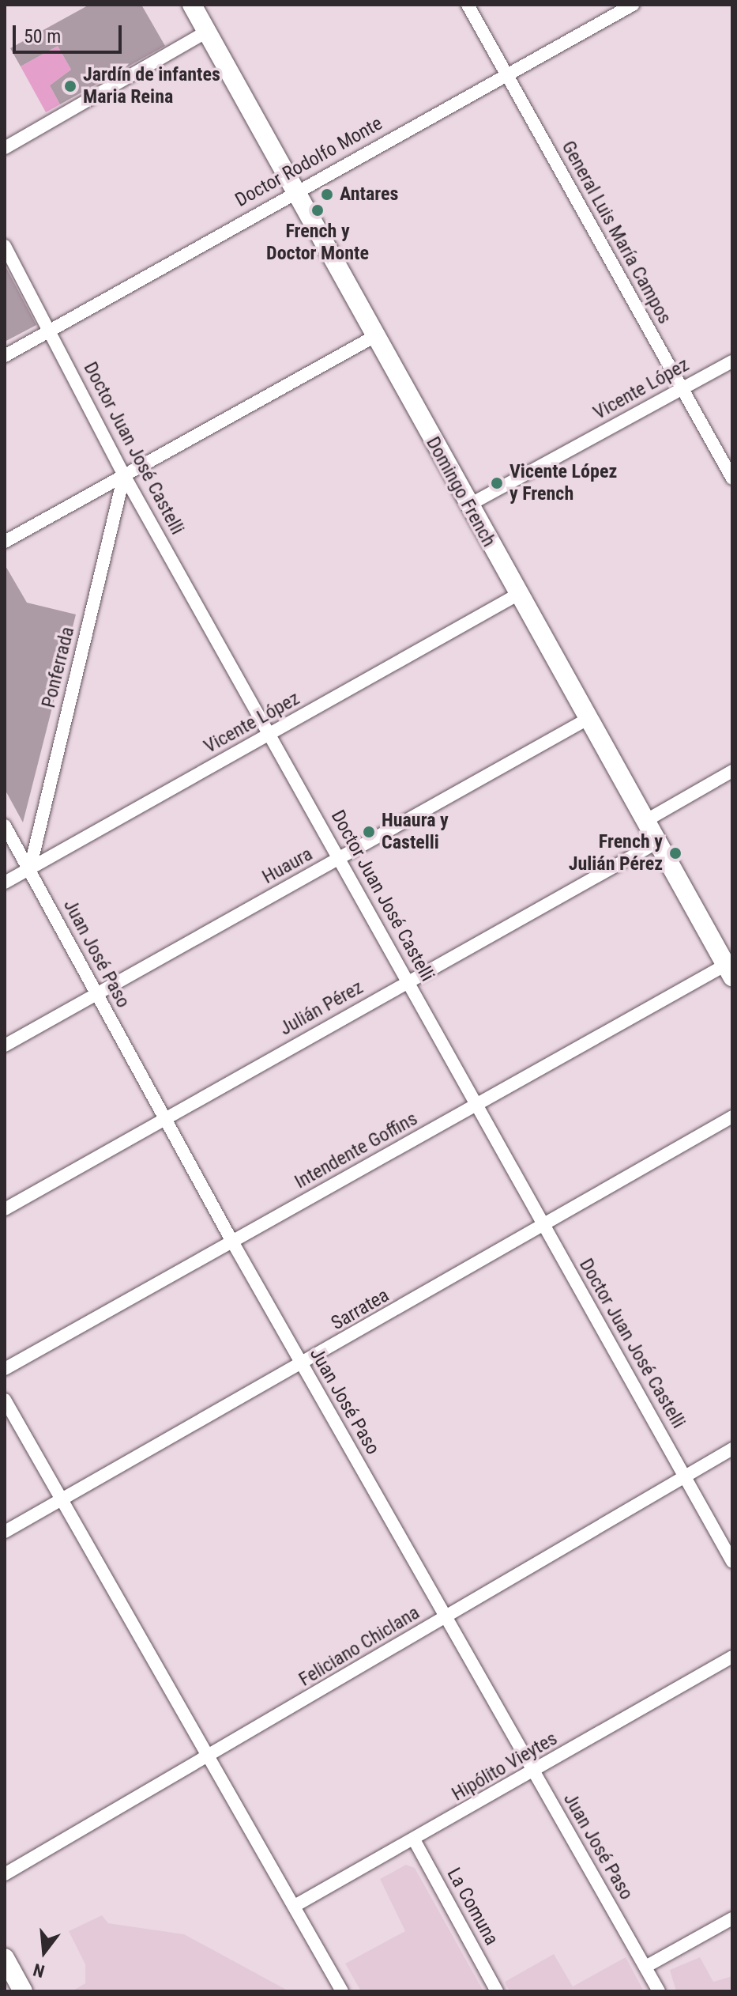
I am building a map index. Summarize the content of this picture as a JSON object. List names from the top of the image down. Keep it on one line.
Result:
{"streets":{"street":["Doctor Rodolfo Monte","General Luis María Campos","Vicente López","Doctor Juan José Castelli","Domingo French","Ponferrada","Huaura","Juan José Paso","Julián Pérez","Intendente Goffins","Sarratea","Feliciano Chiclana","Hipólito Vieytes","La Comuna"]},"crossings":[["Doctor Rodolfo Monte","General Luis María Campos"],["Doctor Rodolfo Monte","Doctor Juan José Castelli"],["Doctor Rodolfo Monte","Domingo French"],["General Luis María Campos","Vicente López"],["Vicente López","Doctor Juan José Castelli"],["Vicente López","Domingo French"],["Vicente López","Ponferrada"],["Vicente López","Juan José Paso"],["Doctor Juan José Castelli","Ponferrada"],["Doctor Juan José Castelli","Huaura"],["Doctor Juan José Castelli","Julián Pérez"],["Doctor Juan José Castelli","Intendente Goffins"],["Doctor Juan José Castelli","Sarratea"],["Doctor Juan José Castelli","Feliciano Chiclana"],["Domingo French","Huaura"],["Domingo French","Julián Pérez"],["Domingo French","Intendente Goffins"],["Ponferrada","Juan José Paso"],["Huaura","Juan José Paso"],["Juan José Paso","Julián Pérez"],["Juan José Paso","Intendente Goffins"],["Juan José Paso","Sarratea"],["Juan José Paso","Feliciano Chiclana"],["Juan José Paso","Hipólito Vieytes"],["Hipólito Vieytes","La Comuna"]],"places":["Jardín de infantes Maria Reina","Antares","French y Doctor Monte","Vicente López y French","Huaura y Castelli","French y Julián Pérez"],"scale_bar":"50 m","north":"bottom"}
